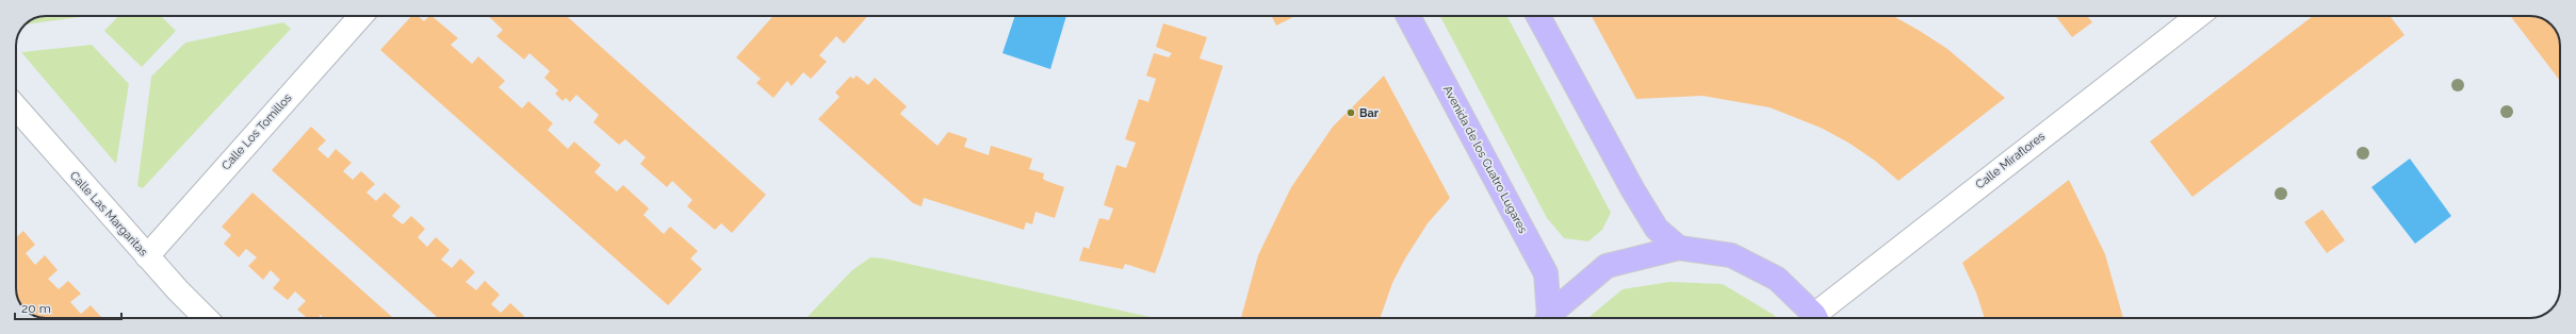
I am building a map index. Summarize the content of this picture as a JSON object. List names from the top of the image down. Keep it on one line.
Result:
{"streets":{"main road":["Avenida de los Cuatro Lugares"],"street":["Calle Los Tomillos","Calle Miraflores","Calle Las Margaritas"]},"crossings":[["Calle Los Tomillos","Calle Las Margaritas"]],"places":["Bar"],"scale_bar":"20 m"}
